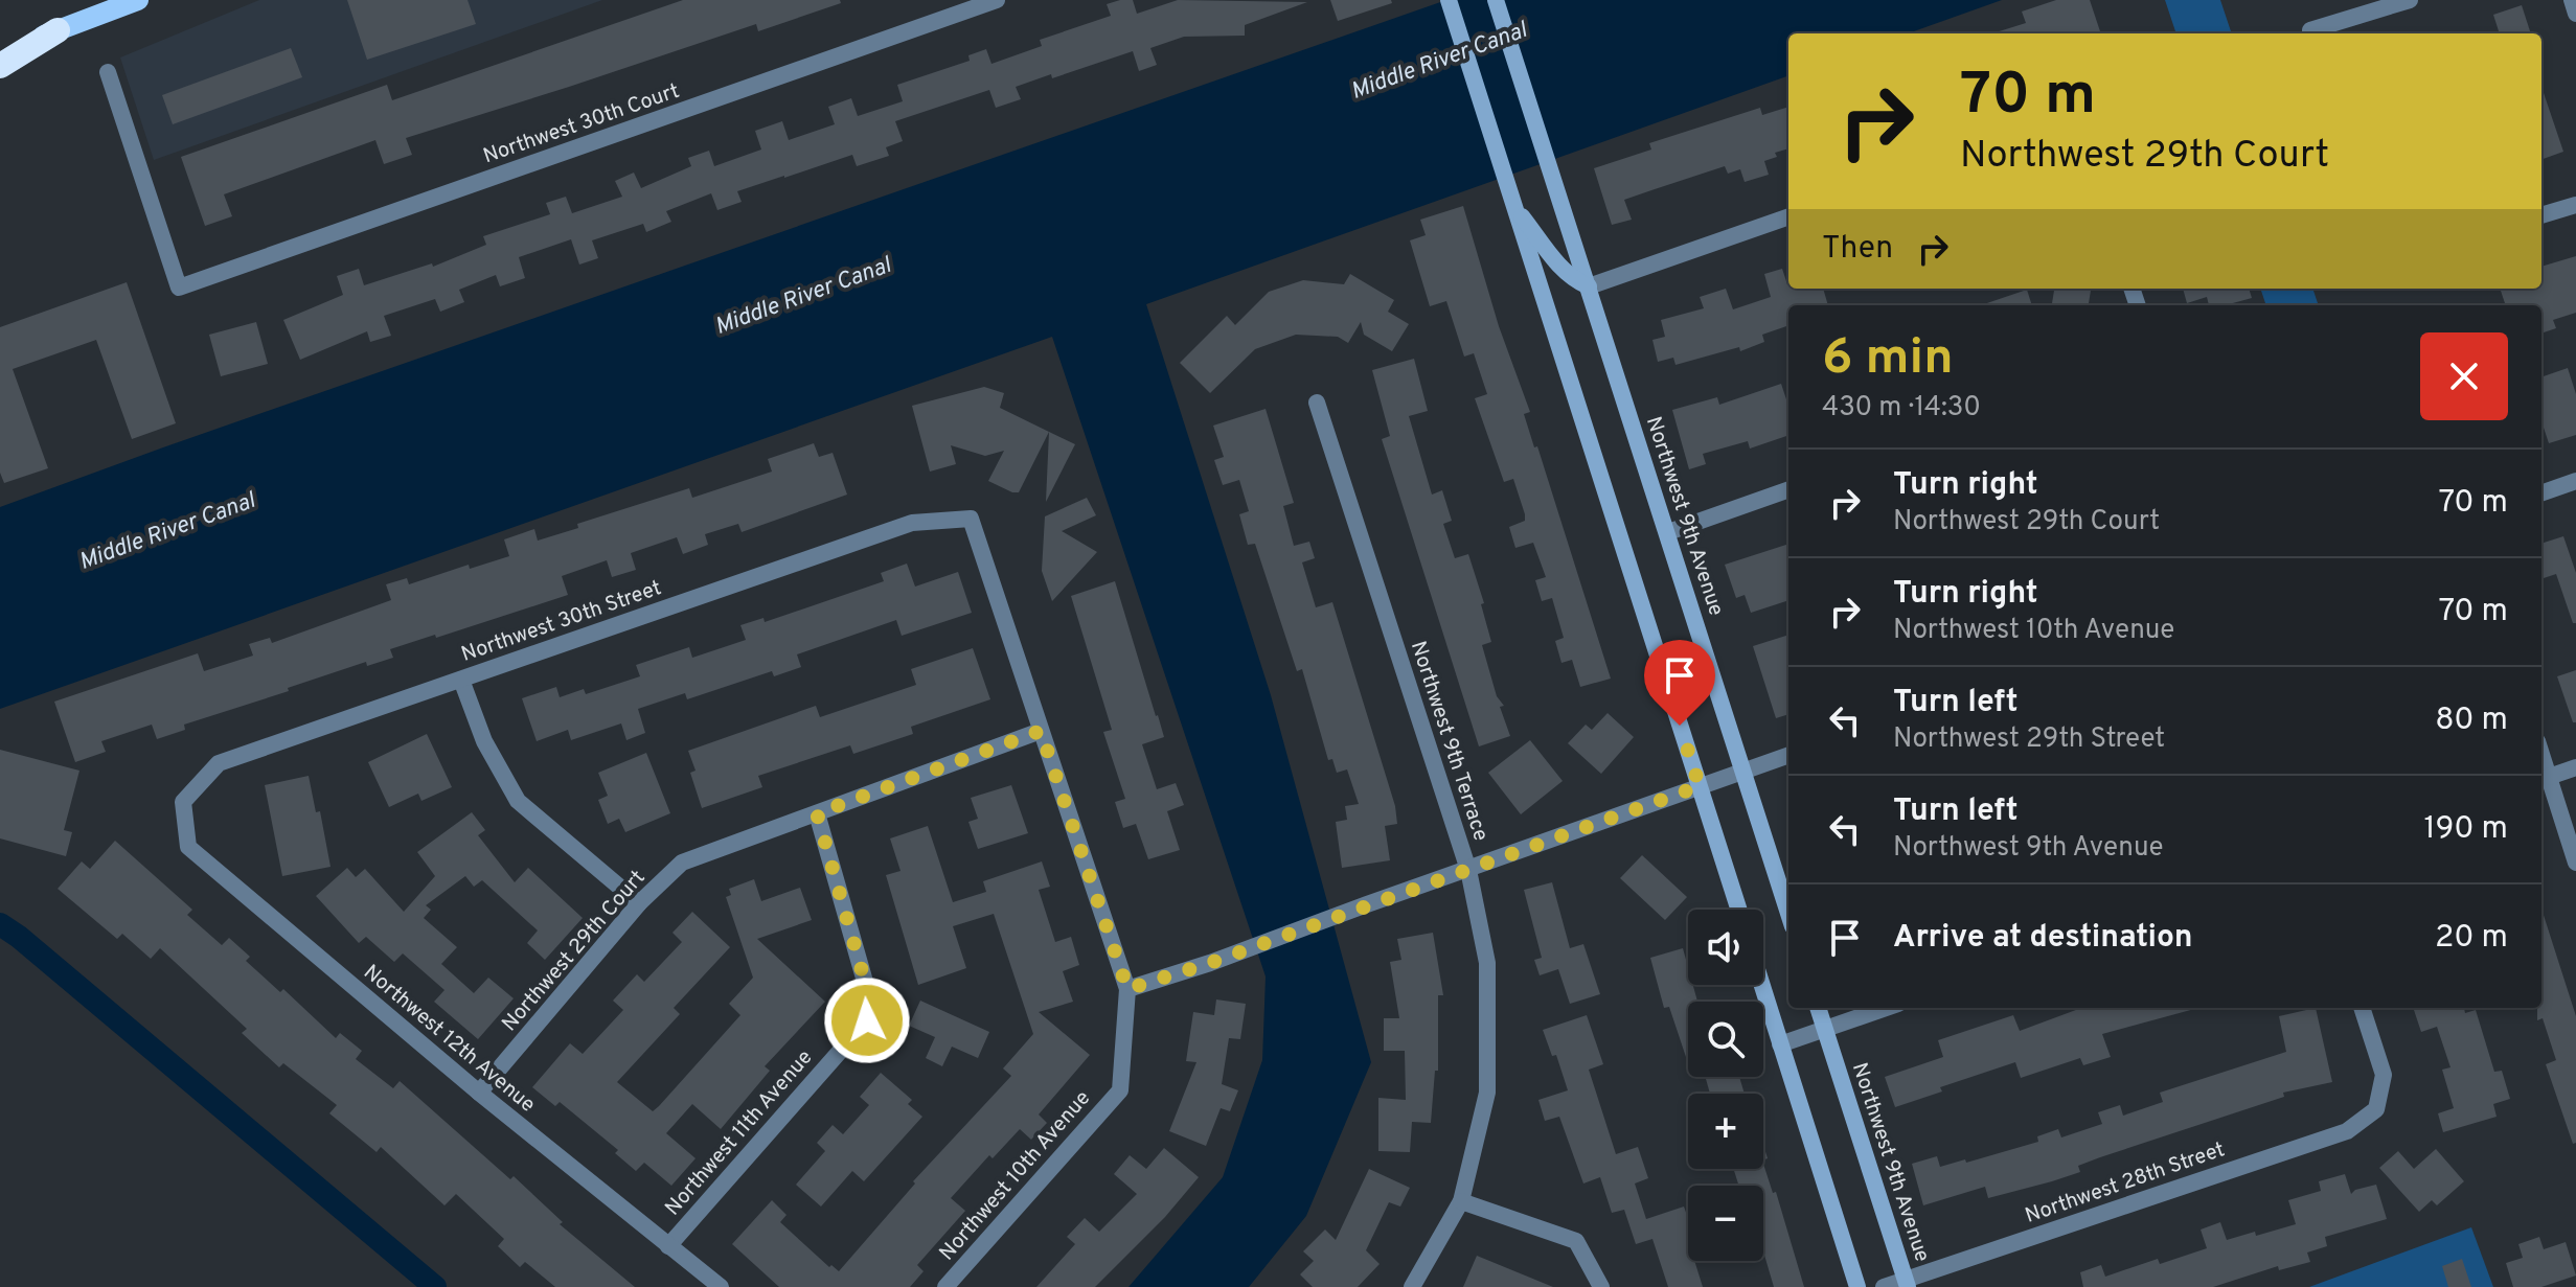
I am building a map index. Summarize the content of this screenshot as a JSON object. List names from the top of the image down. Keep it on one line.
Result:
{"streets":{"main road":["Northwest 9th Avenue"],"street":["Northwest 30th Court","Northwest 30th Street","Northwest 9th Terrace","Northwest 29th Court","Northwest 12th Avenue","Northwest 11th Avenue","Northwest 10th Avenue","Northwest 28th Street"]},"crossings":[["Northwest 9th Avenue","Northwest 28th Street"],["Northwest 30th Street","Northwest 12th Avenue"],["Northwest 30th Street","Northwest 10th Avenue"],["Northwest 29th Court","Northwest 12th Avenue"],["Northwest 29th Court","Northwest 11th Avenue"],["Northwest 29th Court","Northwest 10th Avenue"],["Northwest 12th Avenue","Northwest 11th Avenue"]],"water":["Middle River Canal"],"page":{"turn":["70 m","Northwest 29th Court"],"then":"Then","heading":["6 min","430 m · 14:30"],"list":[{"name":"Turn right","note":"Northwest 29th Court","value":"70 m"},{"name":"Turn right","note":"Northwest 10th Avenue","value":"70 m"},{"name":"Turn left","note":"Northwest 29th Street","value":"80 m"},{"name":"Turn left","note":"Northwest 9th Avenue","value":"190 m"},{"name":"Arrive at destination","value":"20 m"}],"map_buttons":["+","−"]}}
